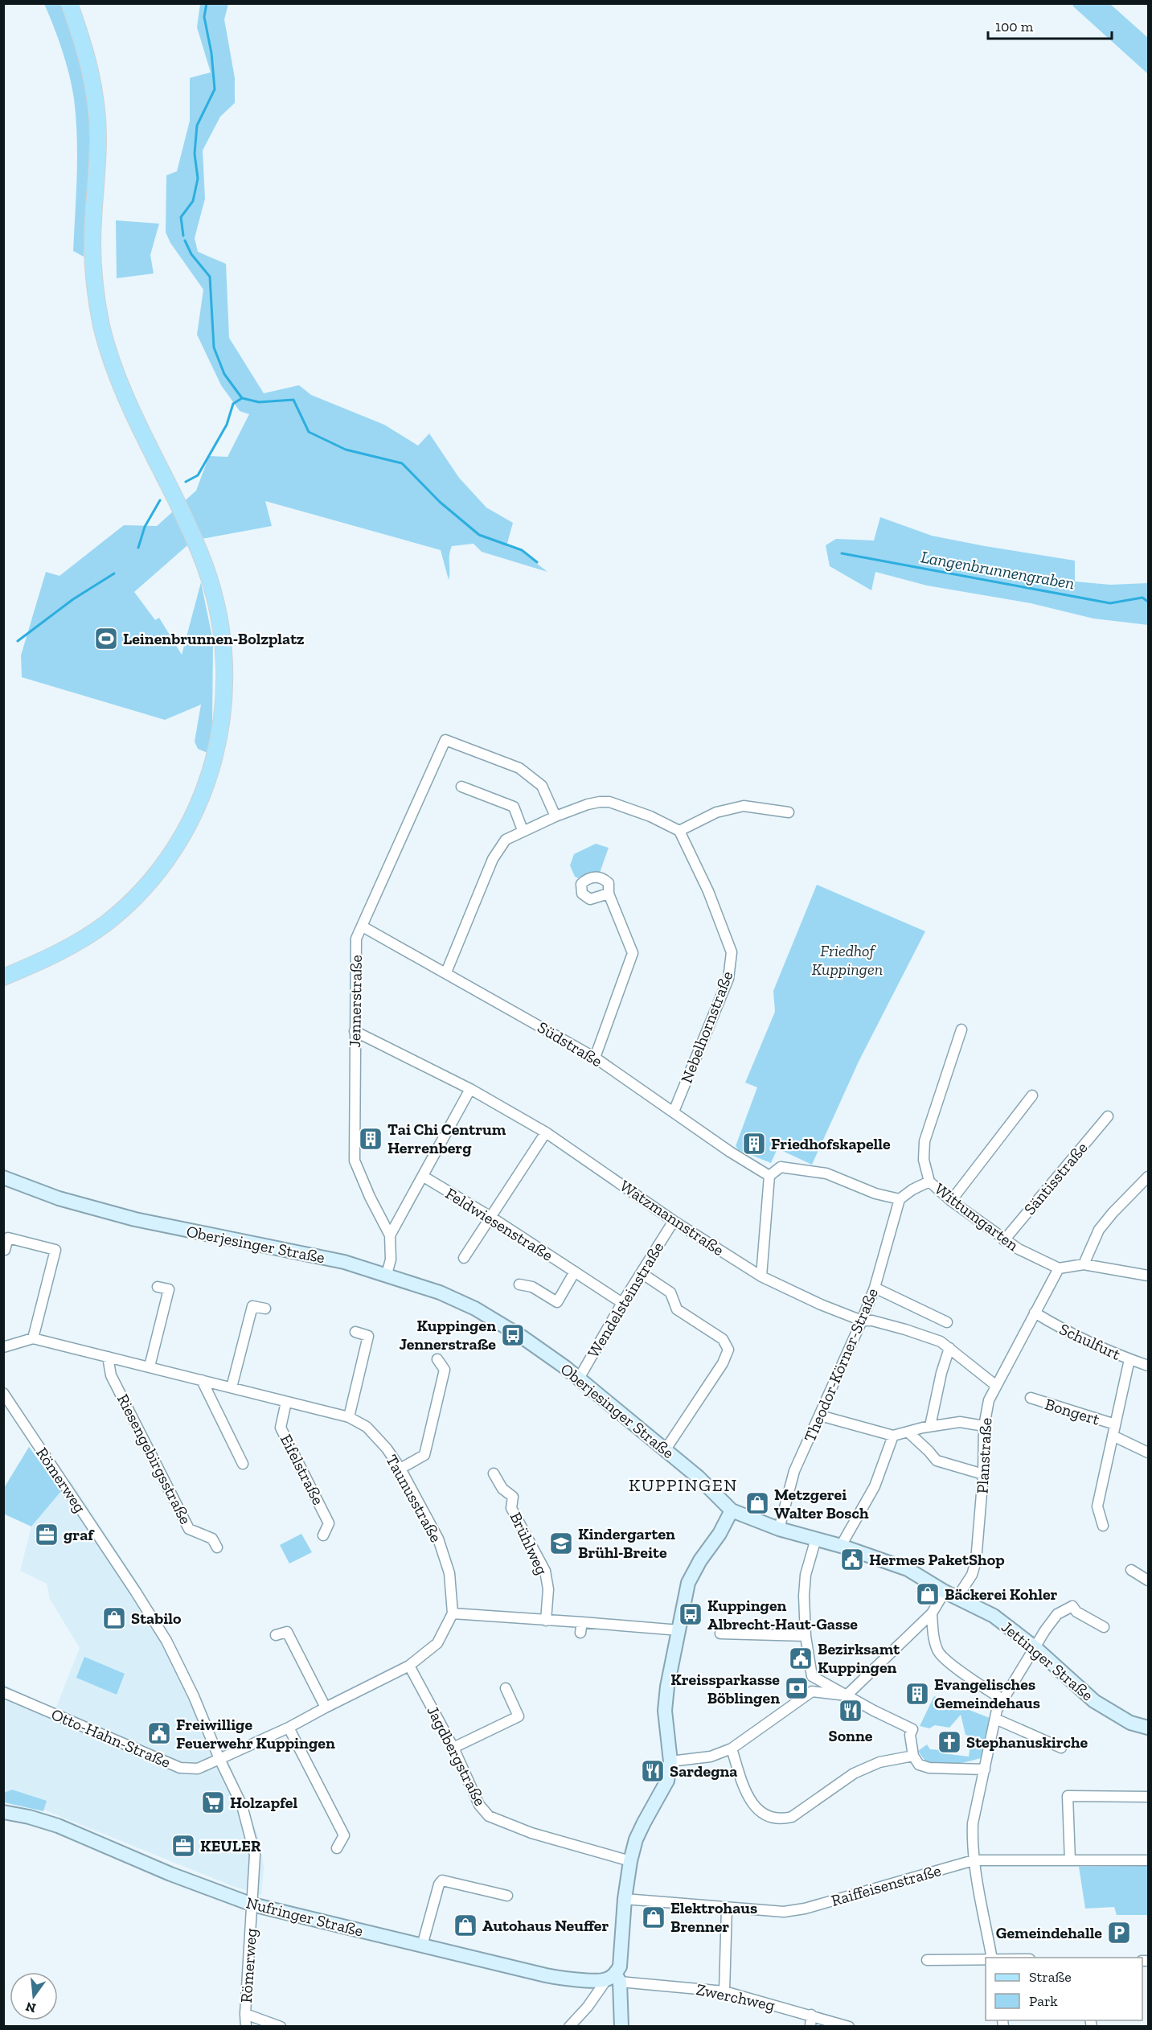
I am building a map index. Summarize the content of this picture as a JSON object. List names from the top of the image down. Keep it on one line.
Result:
{"streets":{"main road":["Oberjesinger Straße","Jettinger Straße","Nufringer Straße"],"street":["Jennerstraße","Nebelhornstraße","Südstraße","Säntisstraße","Wittumgarten","Watzmannstraße","Feldwiesenstraße","Wendelsteinstraße","Schulfurt","Theodor-Körner-Straße","Bongert","Planstraße","Riesengebirgsstraße","Eifelstraße","Römerweg","Taunusstraße","Brühlweg","Otto-Hahn-Straße","Jagdbergstraße","Raiffeisenstraße","Zwerchweg"]},"crossings":[["Jennerstraße","Südstraße"],["Jennerstraße","Watzmannstraße"],["Jennerstraße","Oberjesinger Straße"],["Nebelhornstraße","Südstraße"],["Säntisstraße","Wittumgarten"],["Wittumgarten","Planstraße"],["Watzmannstraße","Wendelsteinstraße"],["Watzmannstraße","Theodor-Körner-Straße"],["Watzmannstraße","Planstraße"],["Feldwiesenstraße","Wendelsteinstraße"],["Oberjesinger Straße","Wendelsteinstraße"],["Oberjesinger Straße","Jettinger Straße"],["Schulfurt","Planstraße"],["Theodor-Körner-Straße","Jettinger Straße"],["Planstraße","Jettinger Straße"],["Riesengebirgsstraße","Taunusstraße"],["Eifelstraße","Taunusstraße"],["Römerweg","Otto-Hahn-Straße"],["Römerweg","Nufringer Straße"],["Nufringer Straße","Zwerchweg"]],"districts":["KUPPINGEN"],"water":["Langenbrunnengraben"],"parks":["Friedhof Kuppingen"],"places":{"sports":["Leinenbrunnen-Bolzplatz"],"building":["Tai Chi Centrum Herrenberg","Friedhofskapelle","Evangelisches Gemeindehaus"],"bus stop":["Kuppingen Jennerstraße","Kuppingen Albrecht-Haut-Gasse"],"shop":["Metzgerei Walter Bosch","Bäckerei Kohler","Stabilo","Elektrohaus Brenner","Autohaus Neuffer"],"office":["graf","KEULER"],"school or university":["Kindergarten Brühl-Breite"],"public building":["Hermes PaketShop","Bezirksamt Kuppingen","Freiwillige Feuerwehr Kuppingen"],"bank":["Kreissparkasse Böblingen"],"restaurant":["Sonne","Sardegna"],"church":["Stephanuskirche"],"supermarket":["Holzapfel"],"parking":["Gemeindehalle"]},"legend":["Straße","Park"],"scale_bar":"100 m","north":"bottom"}
